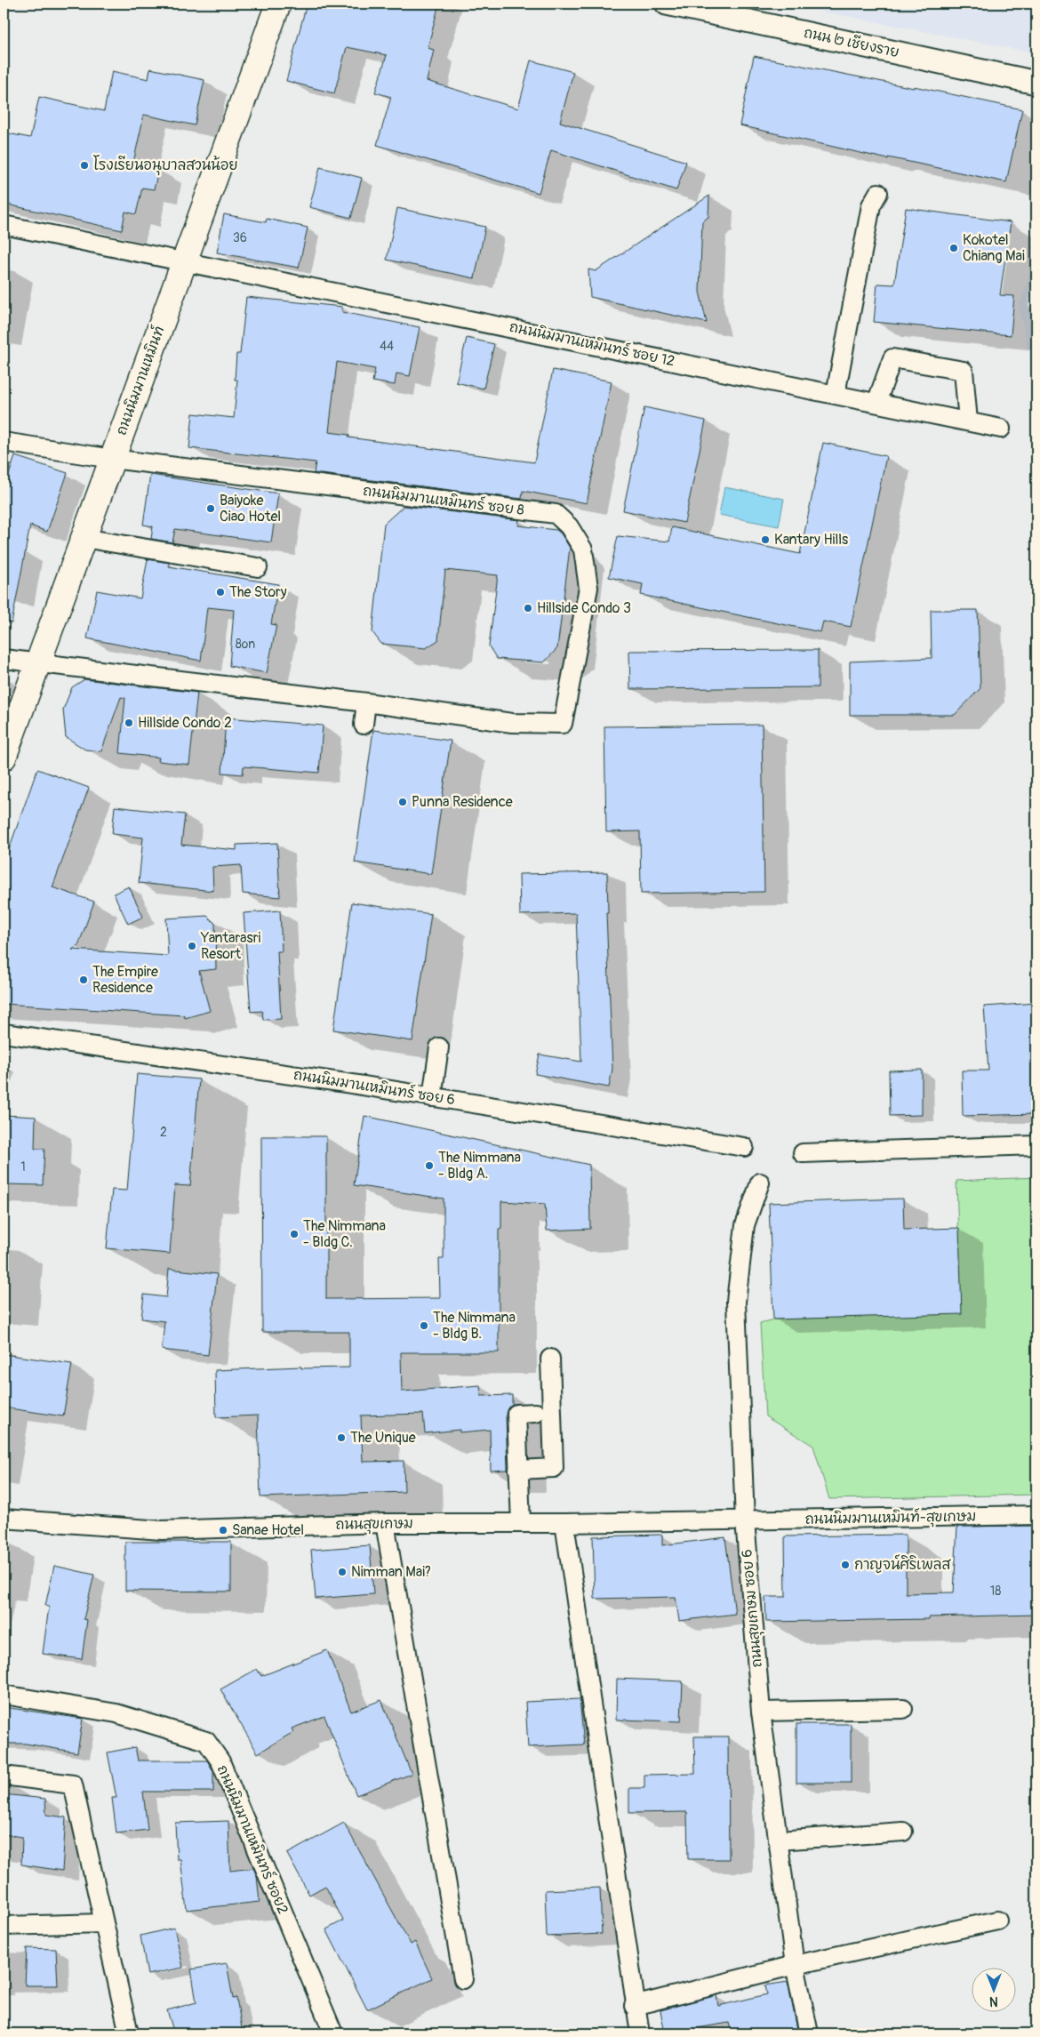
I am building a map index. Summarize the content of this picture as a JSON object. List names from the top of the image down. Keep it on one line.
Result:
{"streets":{"main road":["ถนนนิมมานเหมินท์"],"street":["ถนน ๒ เชียงราย","ถนนนิมมานเหมินทร์ ซอย 12","ถนนนิมมานเหมินทร์ ซอย 8","ถนนนิมมานเหมินทร์ ซอย 6","ถนนนิมมานเหมินท์-สุขเกษม","ถนนสุขเกษม","ถนนสุขเกษม ซอย 6","ถนนนิมมานเหมินทร์ ซอย2"]},"crossings":[["ถนนนิมมานเหมินทร์ ซอย 12","ถนนนิมมานเหมินท์"],["ถนนนิมมานเหมินท์","ถนนนิมมานเหมินทร์ ซอย 8"],["ถนนนิมมานเหมินท์-สุขเกษม","ถนนสุขเกษม"],["ถนนนิมมานเหมินท์-สุขเกษม","ถนนสุขเกษม ซอย 6"],["ถนนสุขเกษม","ถนนสุขเกษม ซอย 6"]],"places":["โรงเรียนอนุบาลสวนน้อย","Kokotel Chiang Mai","Baiyoke Ciao Hotel","Kantary Hills","The Story","Hillside Condo 3","Hillside Condo 2","Punna Residence","Yantarasri Resort","The Empire Residence","The Nimmana - Bldg A.","The Nimmana - Bldg C.","The Nimmana - Bldg B.","The Unique","Sanae Hotel","กาญจน์ศิริเพลส","Nimman Mai?"],"house_numbers":["36","44","8on","2","1","18"],"north":"bottom"}
